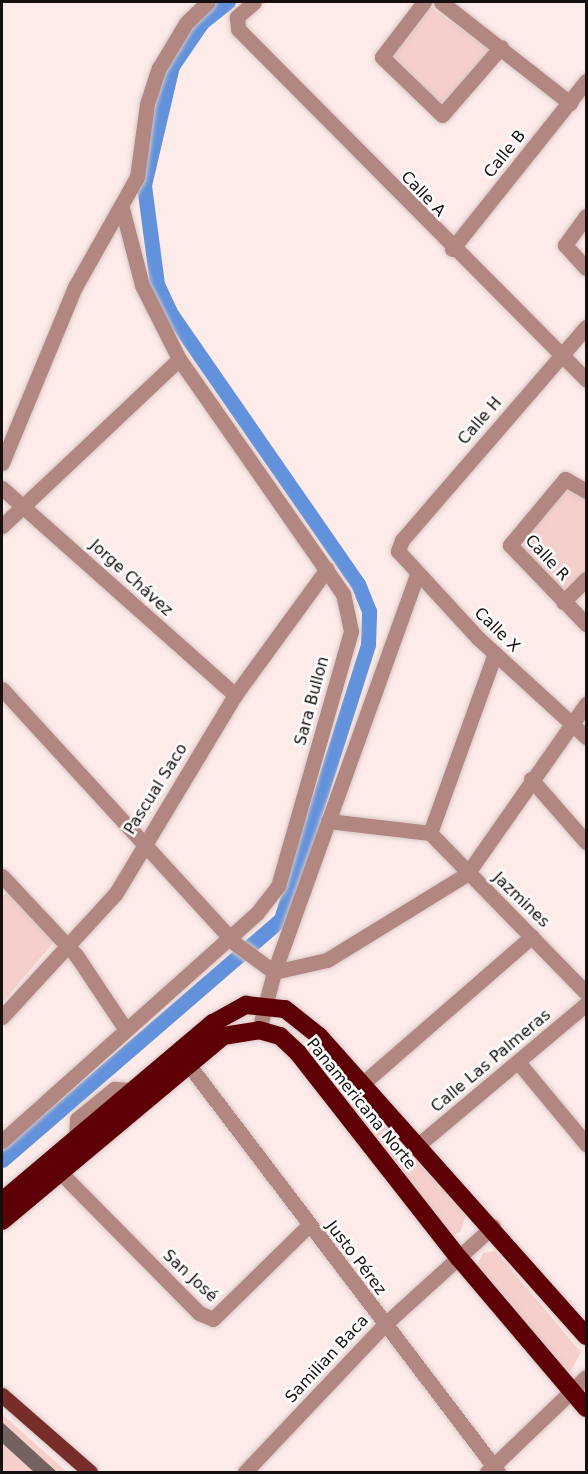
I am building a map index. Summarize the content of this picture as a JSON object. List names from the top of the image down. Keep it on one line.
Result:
{"streets":{"highway":["Panamericana Norte"],"street":["Calle B","Calle A","Calle H","Calle R","Jorge Chávez","Calle X","Sara Bullon","Pascual Saco","Jazmines","Calle Las Palmeras","Justo Pérez","San José","Samilian Baca"]},"crossings":[["Calle B","Calle A"],["Calle A","Calle H"],["Calle H","Calle X"],["Jorge Chávez","Pascual Saco"],["Sara Bullon","Pascual Saco"],["Calle Las Palmeras","Panamericana Norte"],["Panamericana Norte","Samilian Baca"],["Justo Pérez","San José"],["Justo Pérez","Samilian Baca"]]}
